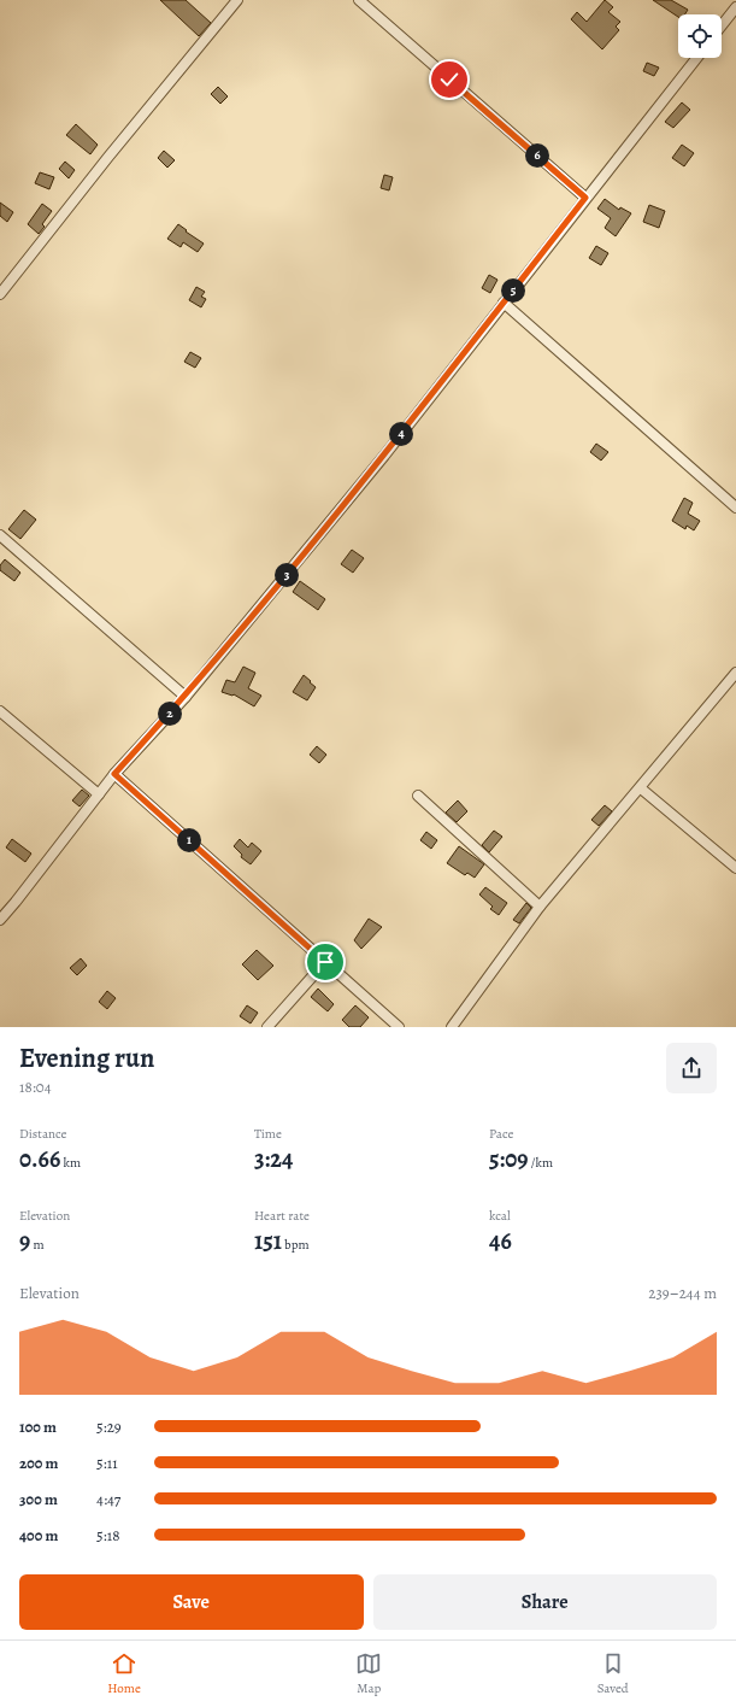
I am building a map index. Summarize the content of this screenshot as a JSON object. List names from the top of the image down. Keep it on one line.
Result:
{"page":{"pins":["6","5","4","3","2","1"],"heading":["Evening run","18:04"],"stats":[["Distance","0.66 km"],["Time","3:24"],["Pace","5:09 /km"],["Elevation","9 m"],["Heart rate","151 bpm"],["kcal","46"]],"chart":["Elevation","239–244 m"],"list":[{"name":"100 m","note":"5:29"},{"name":"200 m","note":"5:11"},{"name":"300 m","note":"4:47"},{"name":"400 m","note":"5:18"}],"buttons":["Save","Share"],"tabs":["Home","Map","Saved"]}}
